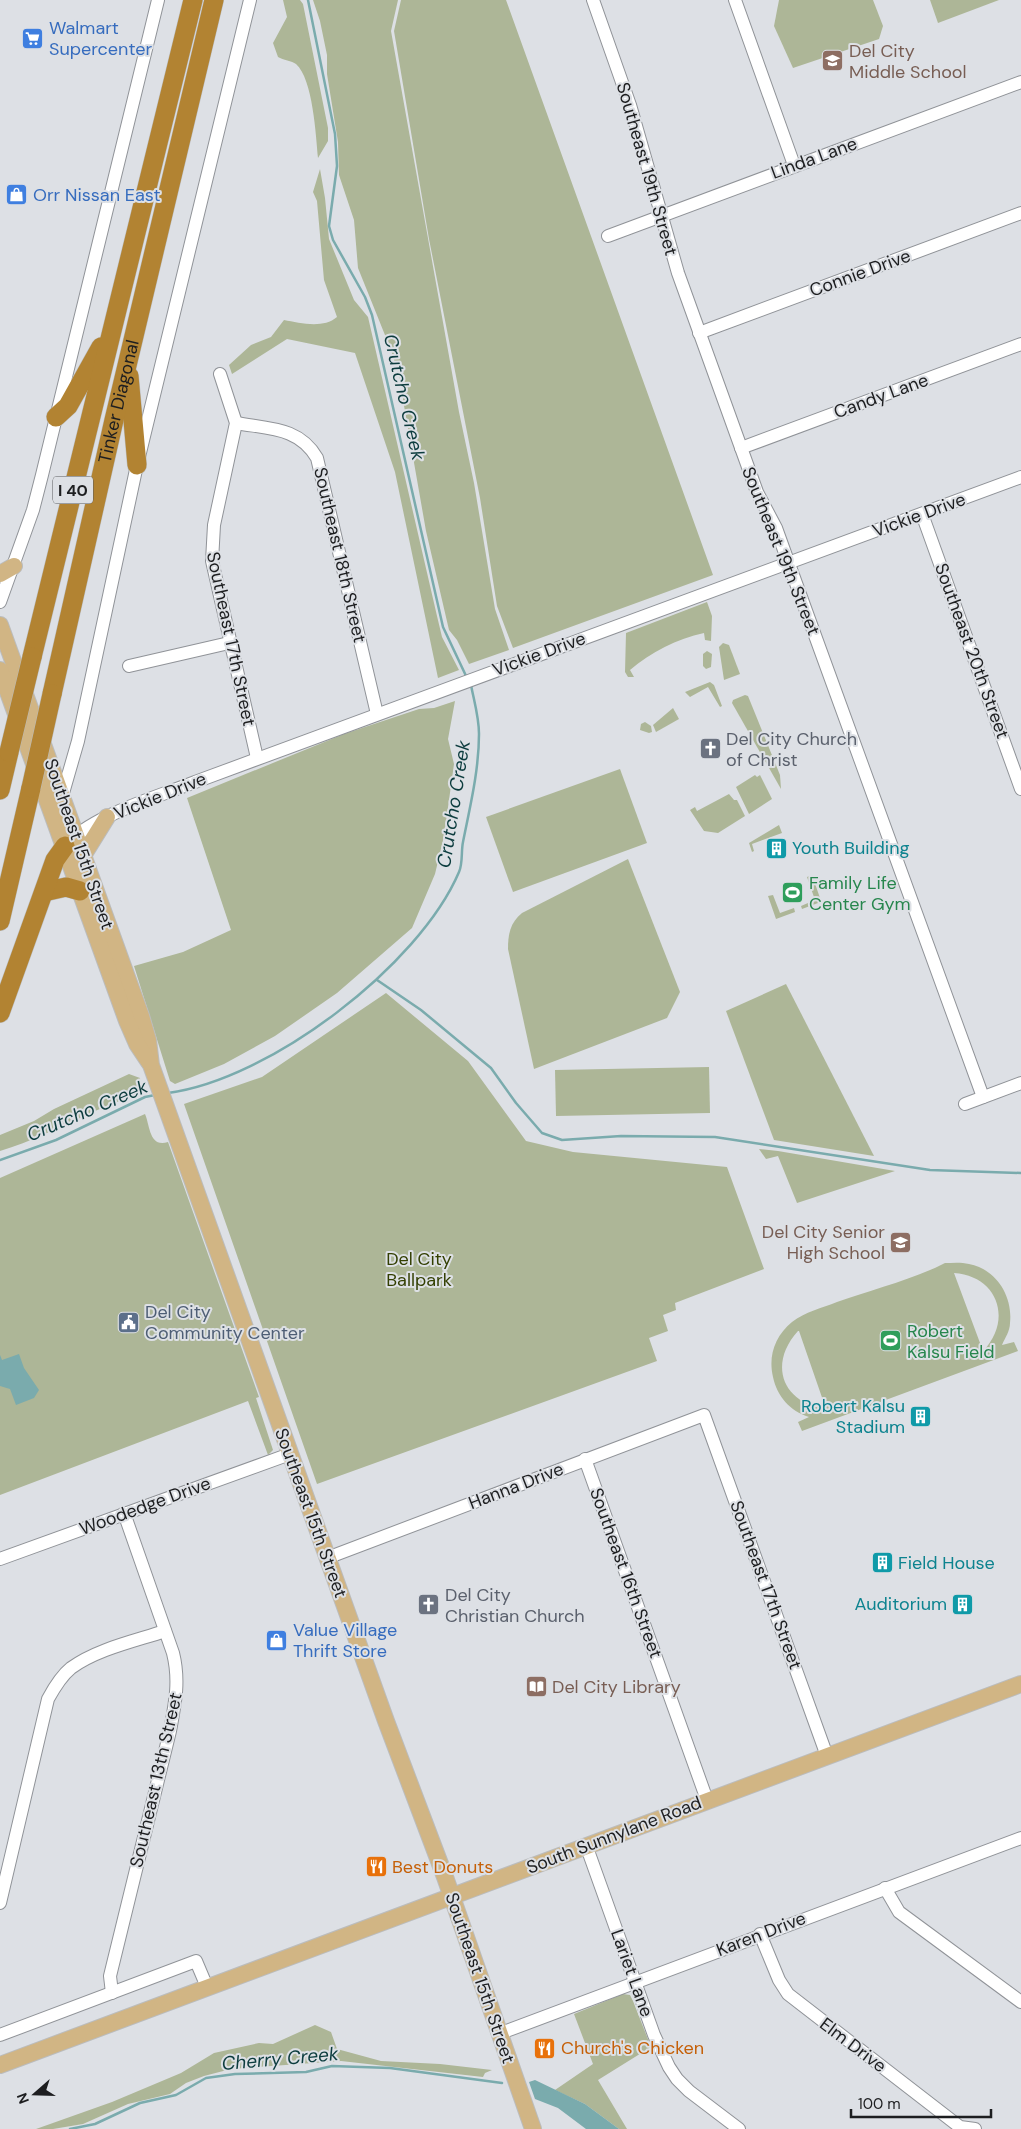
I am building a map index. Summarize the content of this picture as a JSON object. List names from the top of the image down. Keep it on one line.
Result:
{"streets":{"highway":["Tinker Diagonal","I 40"],"main road":["Southeast 15th Street","South Sunnylane Road"],"street":["Linda Lane","Southeast 19th Street","Connie Drive","Candy Lane","Vickie Drive","Southeast 18th Street","Southeast 17th Street","Southeast 20th Street","Hanna Drive","Woodedge Drive","Southeast 16th Street","Southeast 13th Street","Karen Drive","Lariet Lane","Elm Drive"]},"crossings":[["Linda Lane","Southeast 19th Street"],["Southeast 19th Street","Connie Drive"],["Southeast 19th Street","Candy Lane"],["Southeast 19th Street","Vickie Drive"],["Tinker Diagonal","Southeast 15th Street"],["Vickie Drive","Southeast 18th Street"],["Vickie Drive","Southeast 17th Street"],["Vickie Drive","Southeast 20th Street"],["Vickie Drive","Southeast 15th Street"],["Southeast 18th Street","Southeast 17th Street"],["Southeast 17th Street","Hanna Drive"],["Southeast 17th Street","South Sunnylane Road"],["Southeast 15th Street","Hanna Drive"],["Southeast 15th Street","Woodedge Drive"],["Southeast 15th Street","South Sunnylane Road"],["Southeast 15th Street","Karen Drive"],["Hanna Drive","Southeast 16th Street"],["Woodedge Drive","Southeast 13th Street"],["Southeast 16th Street","South Sunnylane Road"],["South Sunnylane Road","Lariet Lane"],["Karen Drive","Lariet Lane"],["Karen Drive","Elm Drive"]],"water":["Crutcho Creek","Cherry Creek"],"parks":["Del City Ballpark"],"places":{"supermarket":["Walmart Supercenter"],"school or university":["Del City Middle School","Del City Senior High School"],"shop":["Orr Nissan East","Value Village Thrift Store"],"church":["Del City Church of Christ","Del City Christian Church"],"building":["Youth Building","Robert Kalsu Stadium","Field House","Auditorium"],"sports":["Family Life Center Gym","Robert Kalsu Field"],"public building":["Del City Community Center"],"library":["Del City Library"],"restaurant":["Best Donuts","Church's Chicken"]},"scale_bar":"100 m","north":"left"}
